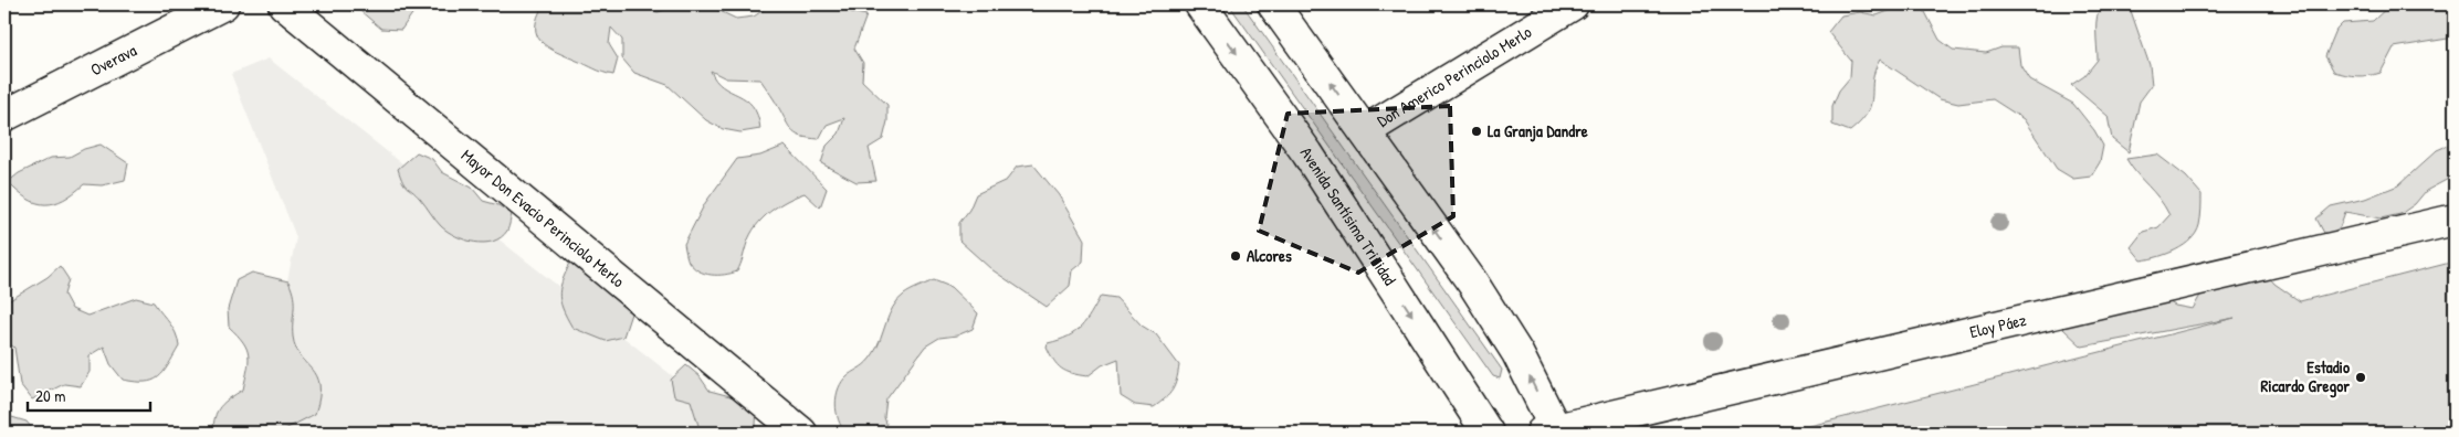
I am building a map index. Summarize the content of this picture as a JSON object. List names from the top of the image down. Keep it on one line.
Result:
{"streets":{"street":["Overava","Don Americo Perinciolo Merlo","Avenida Santísima Trinidad","Mayor Don Evacio Perinciolo Merlo","Eloy Páez"]},"places":["La Granja Dandre","Alcores","Estadio Ricardo Gregor"],"scale_bar":"20 m"}
